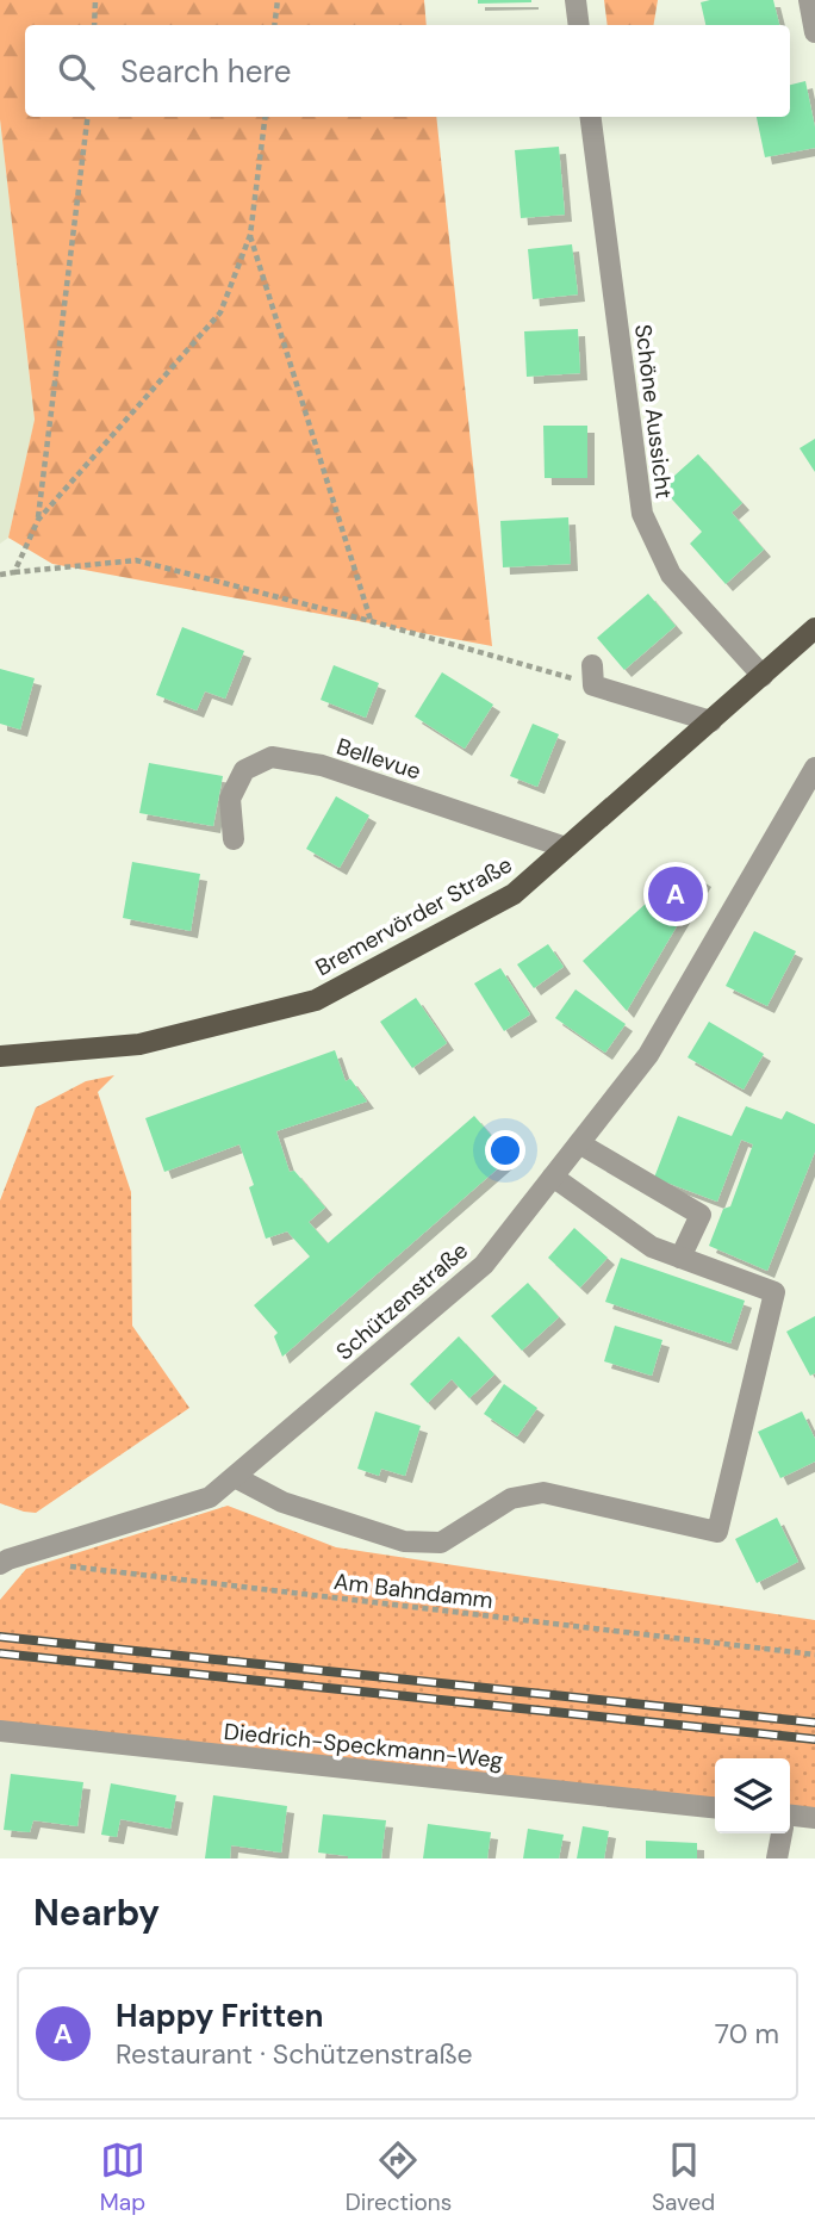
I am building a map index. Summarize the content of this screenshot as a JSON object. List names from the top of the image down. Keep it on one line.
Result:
{"streets":{"main road":["Bremervörder Straße"],"street":["Schöne Aussicht","Bellevue","Schützenstraße","Diedrich-Speckmann-Weg"],"path":["Am Bahndamm"]},"crossings":[["Schöne Aussicht","Bremervörder Straße"],["Bellevue","Bremervörder Straße"]],"page":{"search":"Search here","pins":"A","heading":"Nearby","list":[{"mark":"A","name":"Happy Fritten","note":"Restaurant · Schützenstraße","value":"70 m"}],"nav":["Map","Directions","Saved"]}}
